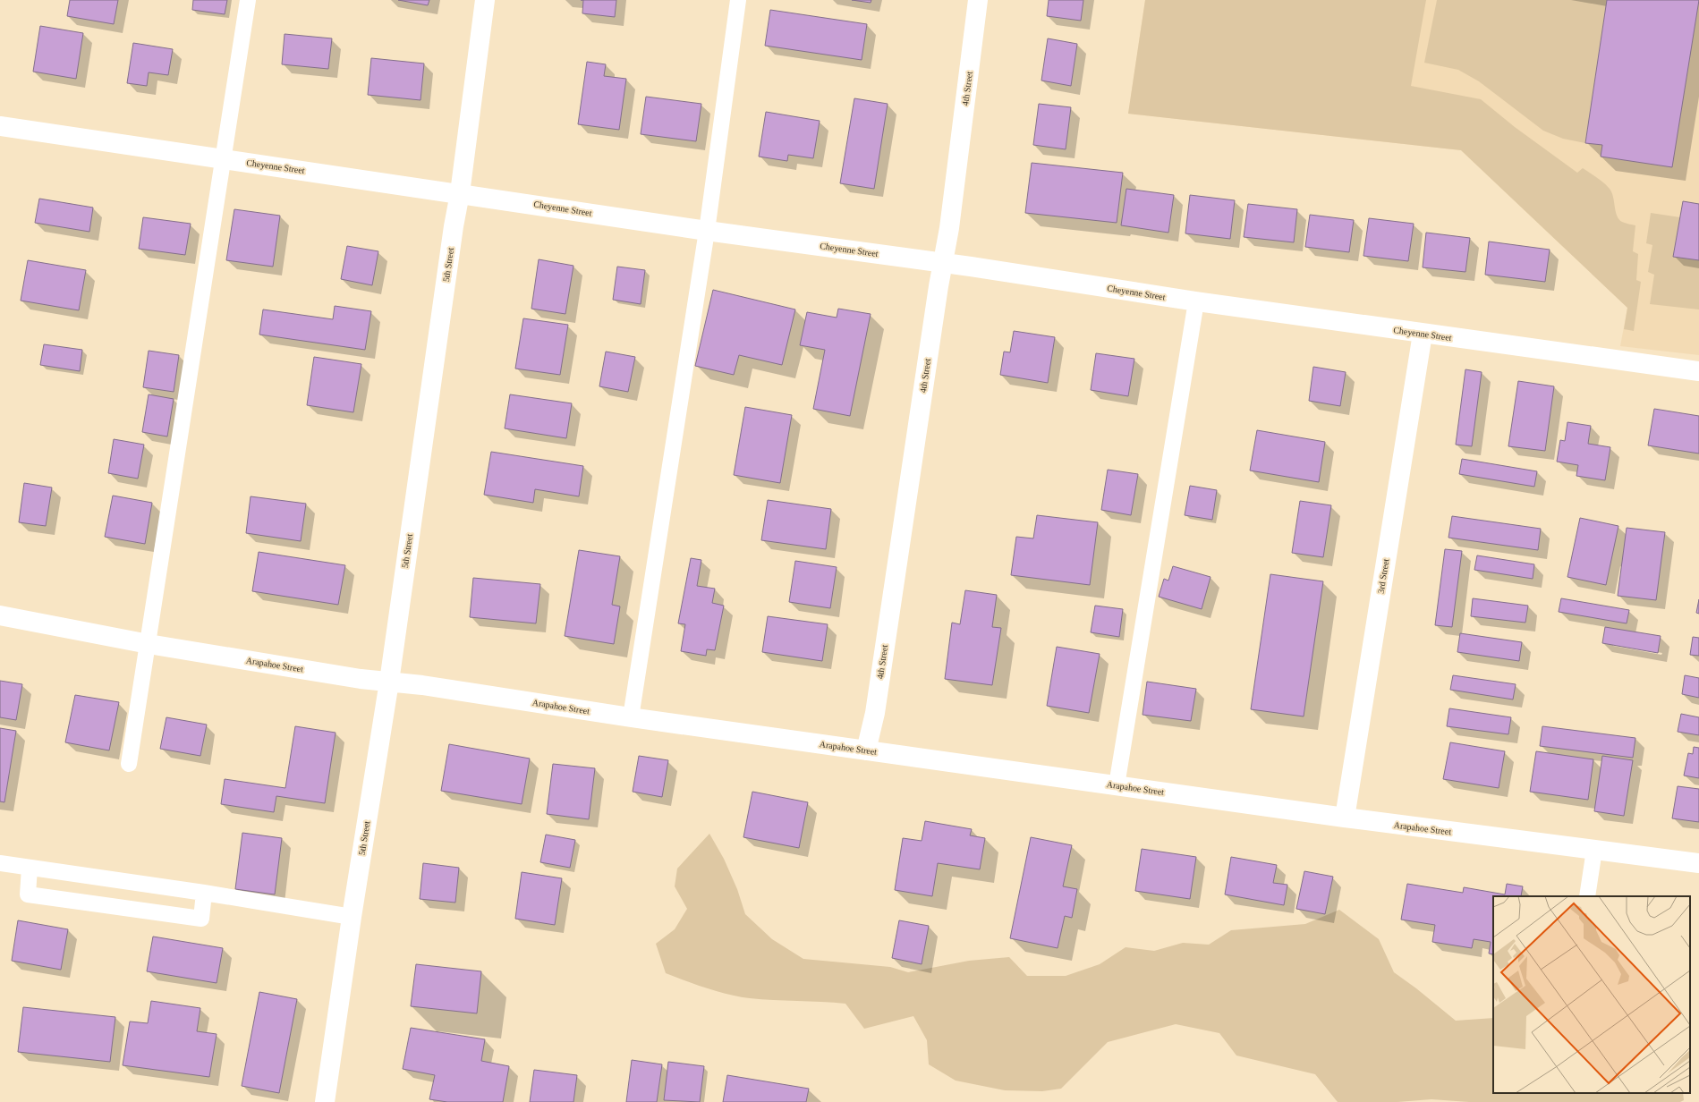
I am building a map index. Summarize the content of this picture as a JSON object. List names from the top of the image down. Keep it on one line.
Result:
{"streets":{"street":["4th Street","Cheyenne Street","5th Street","3rd Street","Arapahoe Street"]},"crossings":[["4th Street","Cheyenne Street"],["4th Street","Arapahoe Street"],["Cheyenne Street","5th Street"],["Cheyenne Street","3rd Street"],["5th Street","Arapahoe Street"],["3rd Street","Arapahoe Street"]]}
